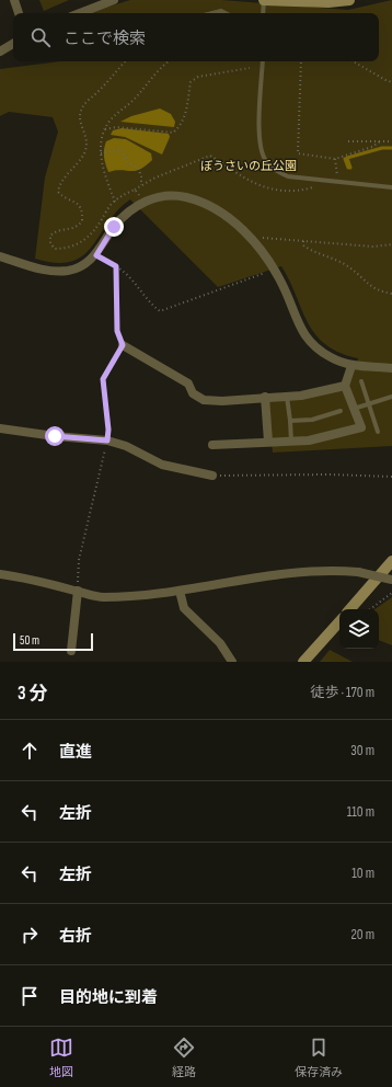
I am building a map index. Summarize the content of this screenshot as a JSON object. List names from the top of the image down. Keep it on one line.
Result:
{"parks":["ぼうさいの丘公園"],"scale_bar":"50 m","page":{"search":"ここで検索","scale":"50 m","heading":["3 分","徒歩 · 170 m"],"list":[["直進","30 m"],["左折","110 m"],["左折","10 m"],["右折","20 m"],"目的地に到着"],"nav":["地図","経路","保存済み"]}}
